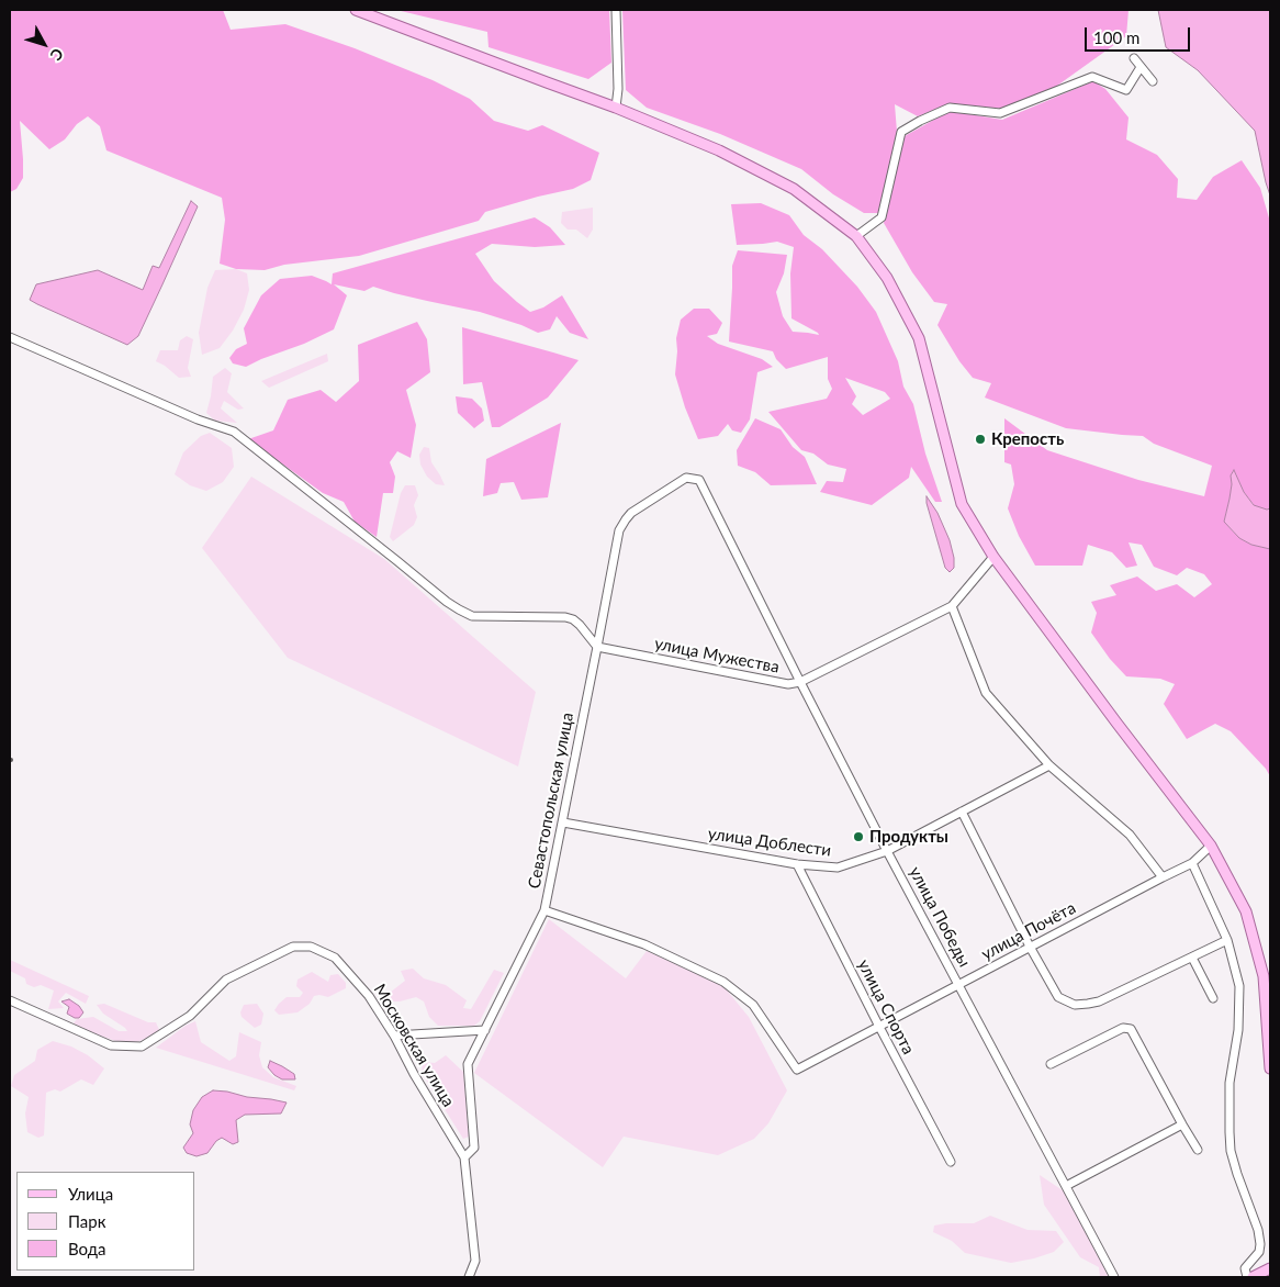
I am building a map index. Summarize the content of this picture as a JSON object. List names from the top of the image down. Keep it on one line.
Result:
{"streets":{"street":["улица Мужества","Севастопольская улица","улица Доблести","улица Победы","улица Почёта","улица Спорта","Московская улица"]},"crossings":[["улица Мужества","Севастопольская улица"],["улица Мужества","улица Победы"],["Севастопольская улица","улица Доблести"],["Севастопольская улица","улица Победы"],["Севастопольская улица","улица Почёта"],["Севастопольская улица","Московская улица"],["улица Доблести","улица Победы"],["улица Доблести","улица Спорта"],["улица Победы","улица Почёта"],["улица Почёта","улица Спорта"]],"places":["Крепость","Продукты"],"legend":["Улица","Парк","Вода"],"scale_bar":"100 m","north":"bottom right"}
